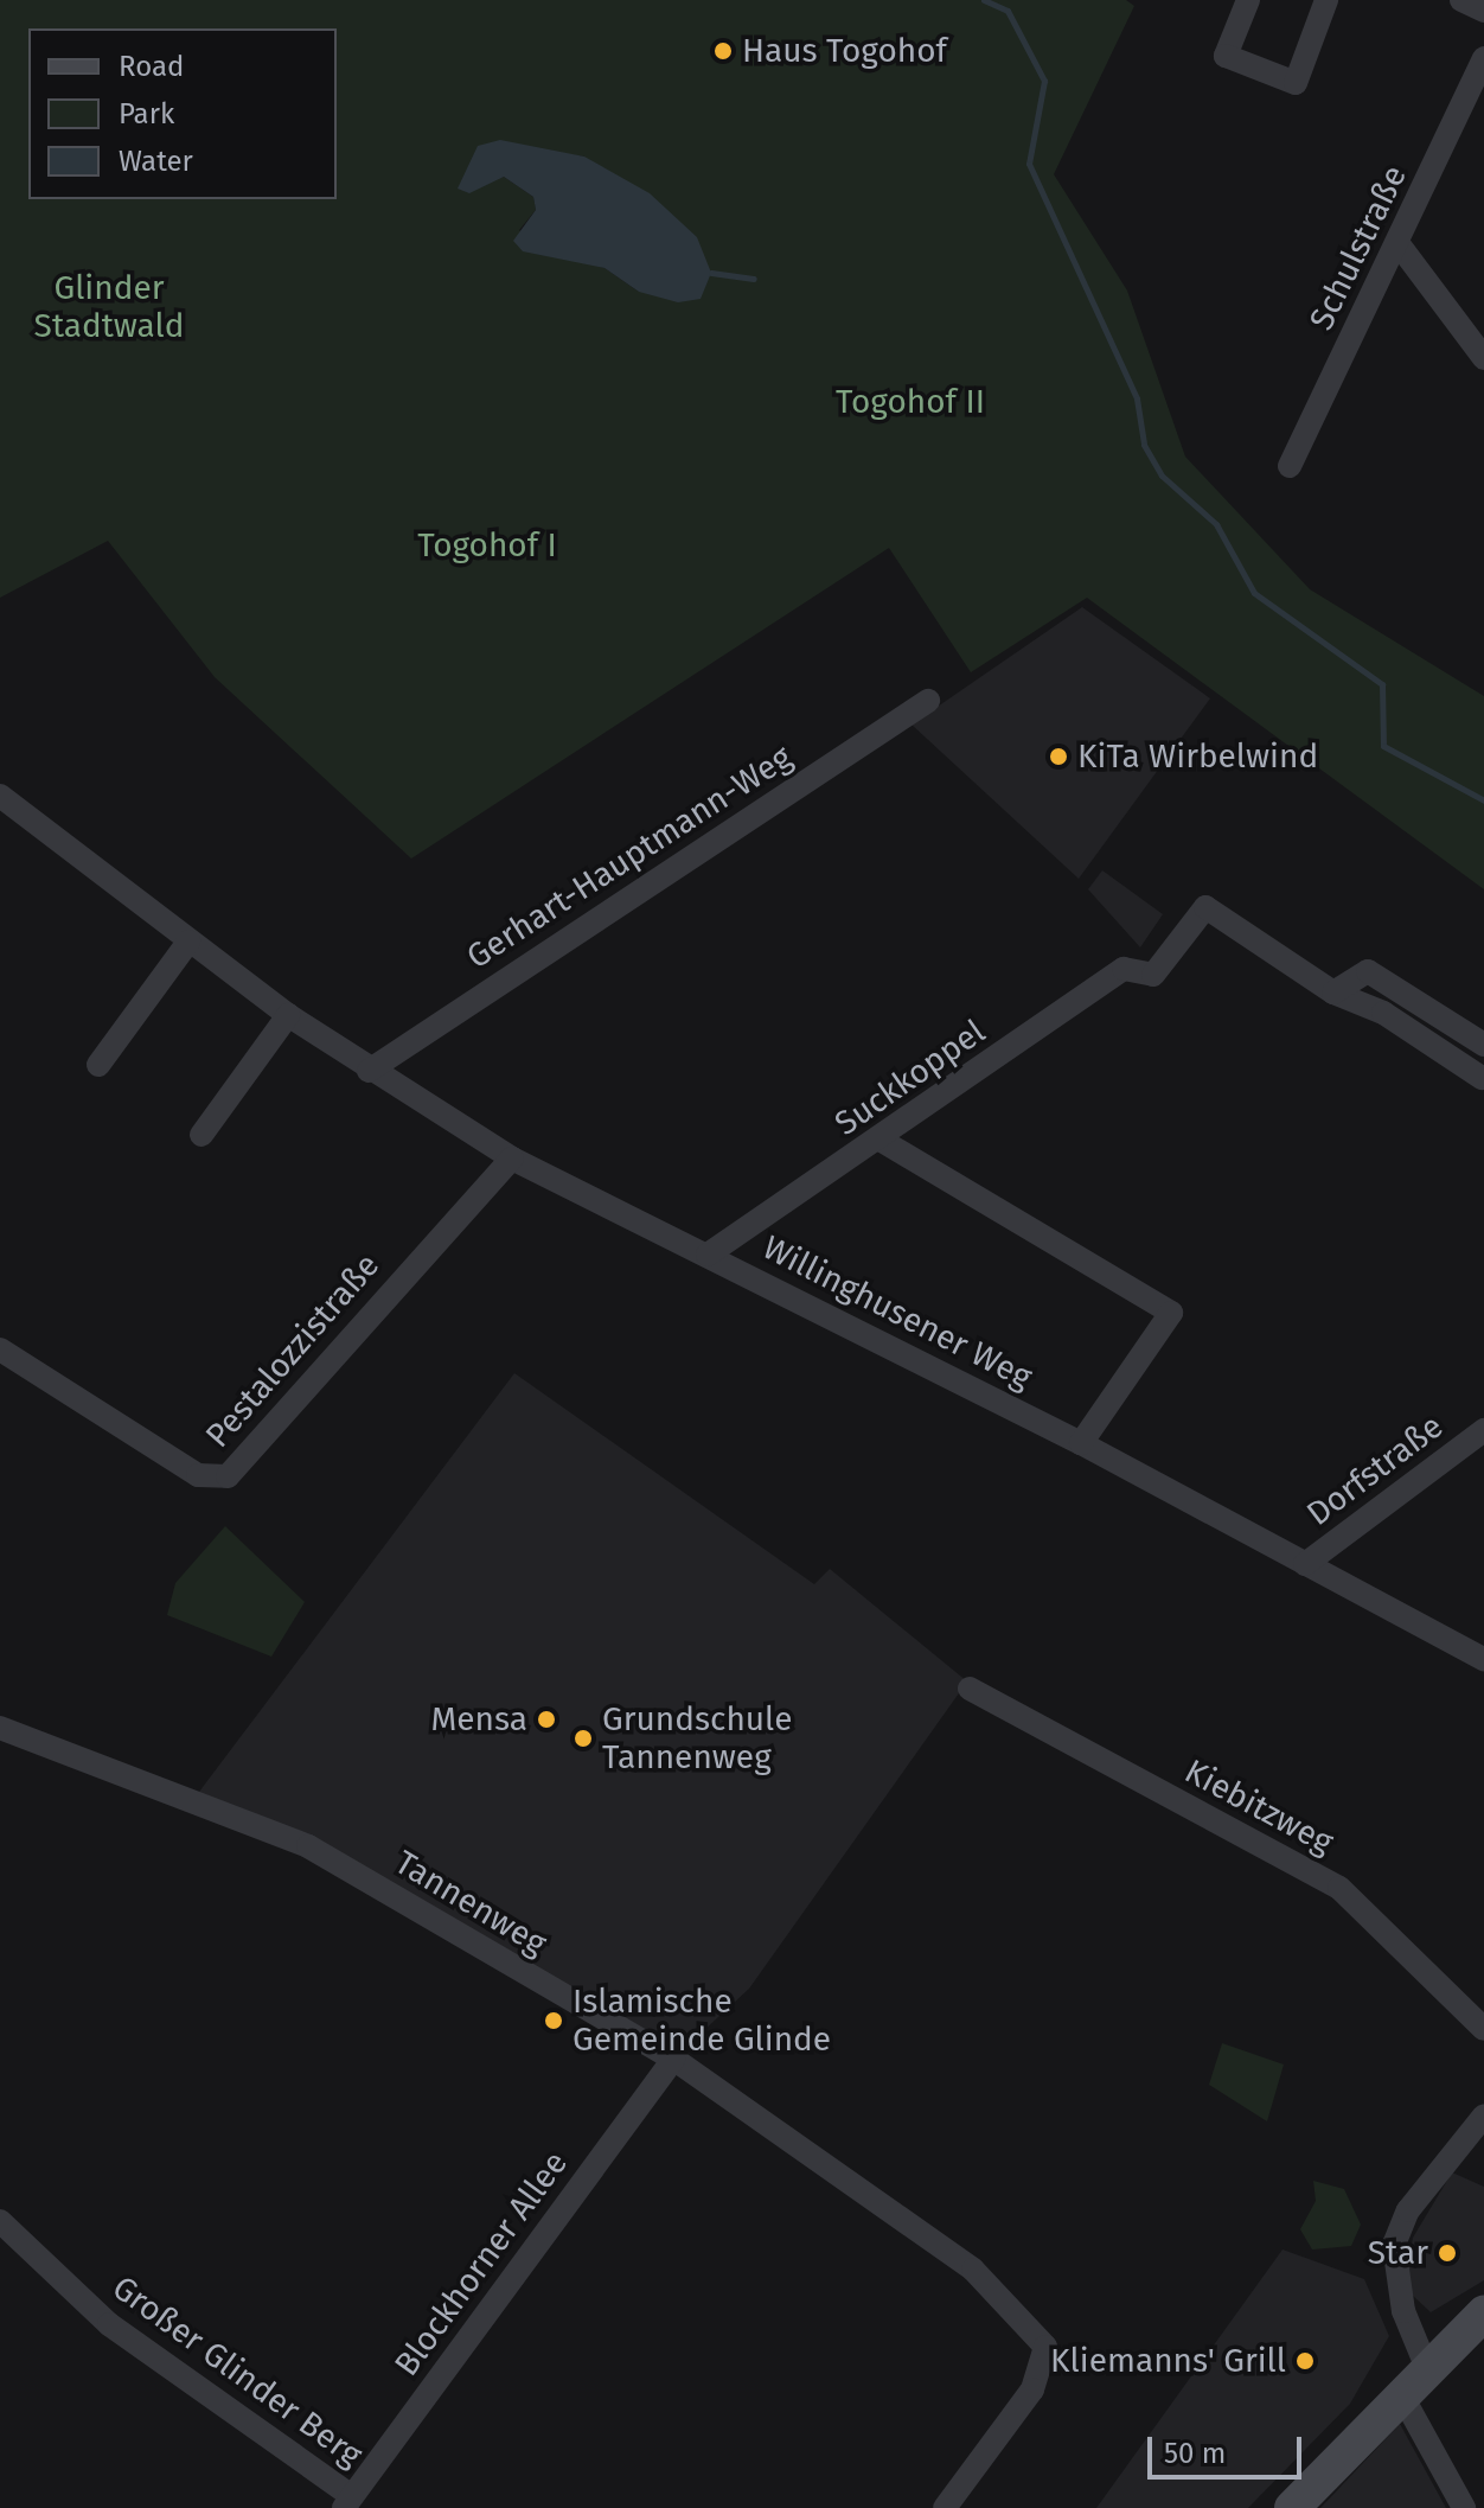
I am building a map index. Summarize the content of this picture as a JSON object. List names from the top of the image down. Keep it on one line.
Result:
{"streets":{"street":["Schulstraße","Gerhart-Hauptmann-Weg","Suckkoppel","Willinghusener Weg","Pestalozzistraße","Dorfstraße","Kiebitzweg","Tannenweg","Blockhorner Allee","Großer Glinder Berg"]},"crossings":[["Gerhart-Hauptmann-Weg","Willinghusener Weg"],["Suckkoppel","Willinghusener Weg"],["Willinghusener Weg","Pestalozzistraße"],["Willinghusener Weg","Dorfstraße"],["Tannenweg","Blockhorner Allee"],["Blockhorner Allee","Großer Glinder Berg"]],"parks":["Glinder Stadtwald","Togohof II","Togohof I"],"places":["Haus Togohof","KiTa Wirbelwind","Mensa","Grundschule Tannenweg","Islamische Gemeinde Glinde","Star","Kliemanns' Grill"],"legend":["Road","Park","Water"],"scale_bar":"50 m"}
